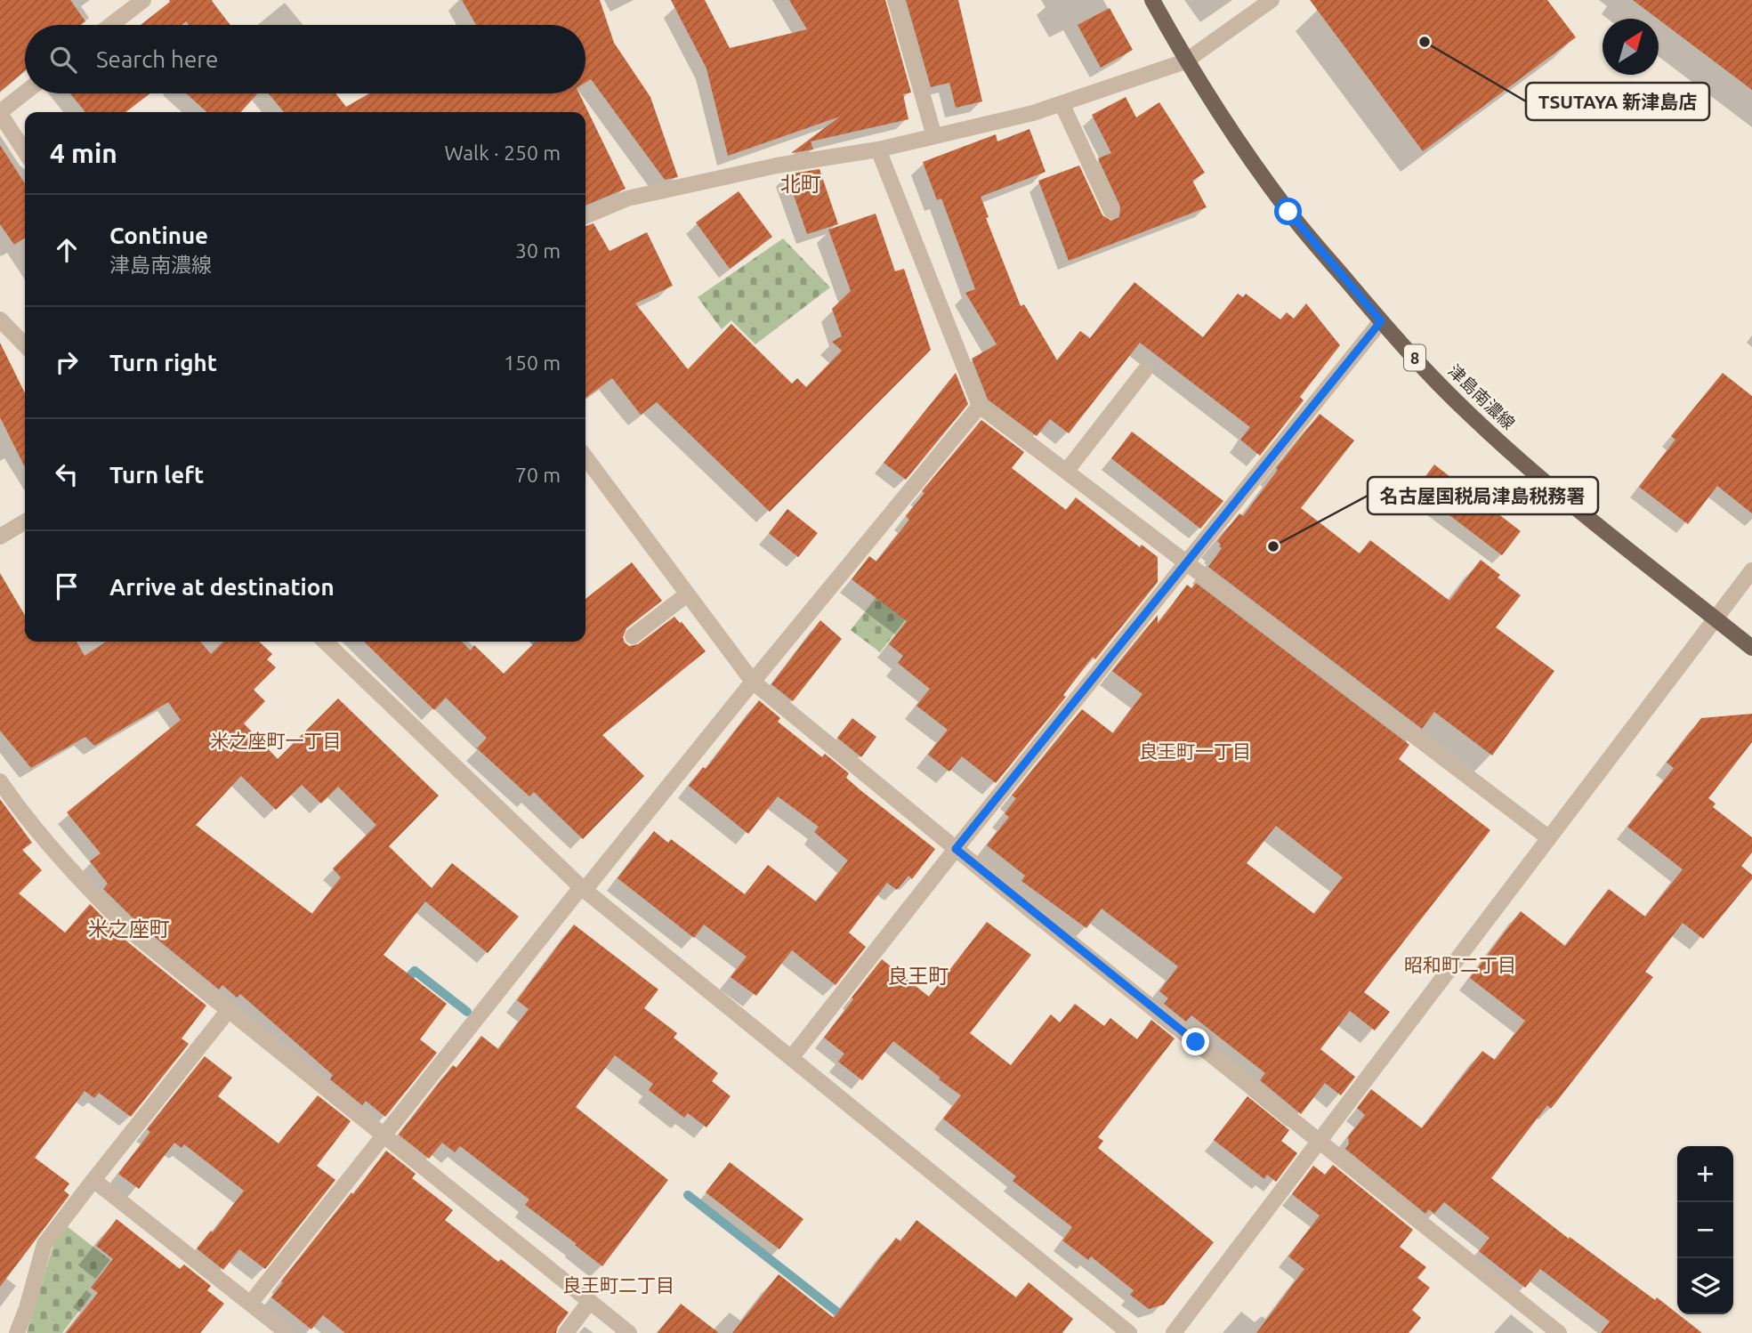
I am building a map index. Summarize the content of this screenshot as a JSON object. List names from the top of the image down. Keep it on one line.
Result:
{"streets":{"main road":["8","津島南濃線"]},"districts":["北町","米之座町一丁目","良王町一丁目","米之座町","昭和町二丁目","良王町","良王町二丁目"],"places":["TSUTAYA 新津島店","名古屋国税局津島税務署"],"north":"top right","page":{"search":"Search here","heading":["4 min","Walk · 250 m"],"list":[["Continue","津島南濃線","30 m"],["Turn right","150 m"],["Turn left","70 m"],"Arrive at destination"],"map_buttons":["+","−"]}}
